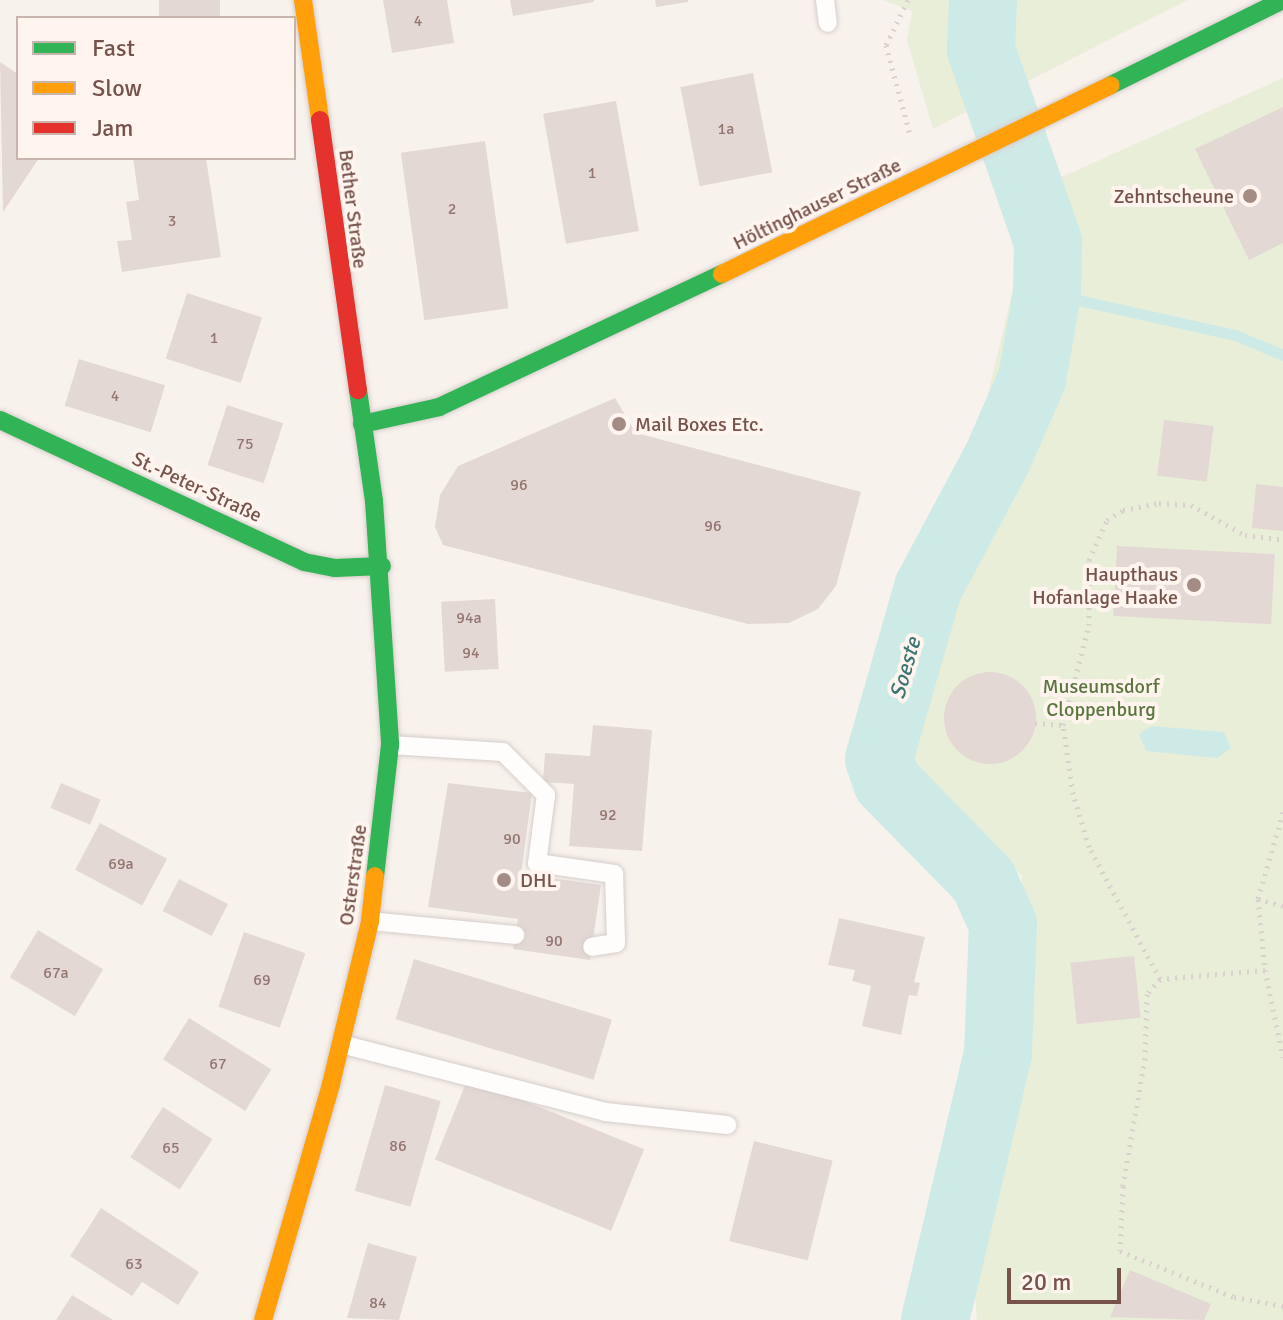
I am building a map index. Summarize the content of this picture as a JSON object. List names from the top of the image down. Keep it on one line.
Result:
{"streets":{"street":["Höltinghauser Straße","Bether Straße","St.-Peter-Straße","Osterstraße"]},"crossings":[["Höltinghauser Straße","Bether Straße"],["Höltinghauser Straße","Osterstraße"],["Bether Straße","Osterstraße"],["St.-Peter-Straße","Osterstraße"]],"water":["Soeste"],"parks":["Museumsdorf Cloppenburg"],"places":["Zehntscheune","Mail Boxes Etc.","Haupthaus Hofanlage Haake","DHL"],"house_numbers":["4","1a","1","2","3","1","4","75","96","96","94a","94","92","90","69a","90","67a","69","67","86","65","63","84"],"legend":["Fast","Slow","Jam"],"scale_bar":"20 m"}
